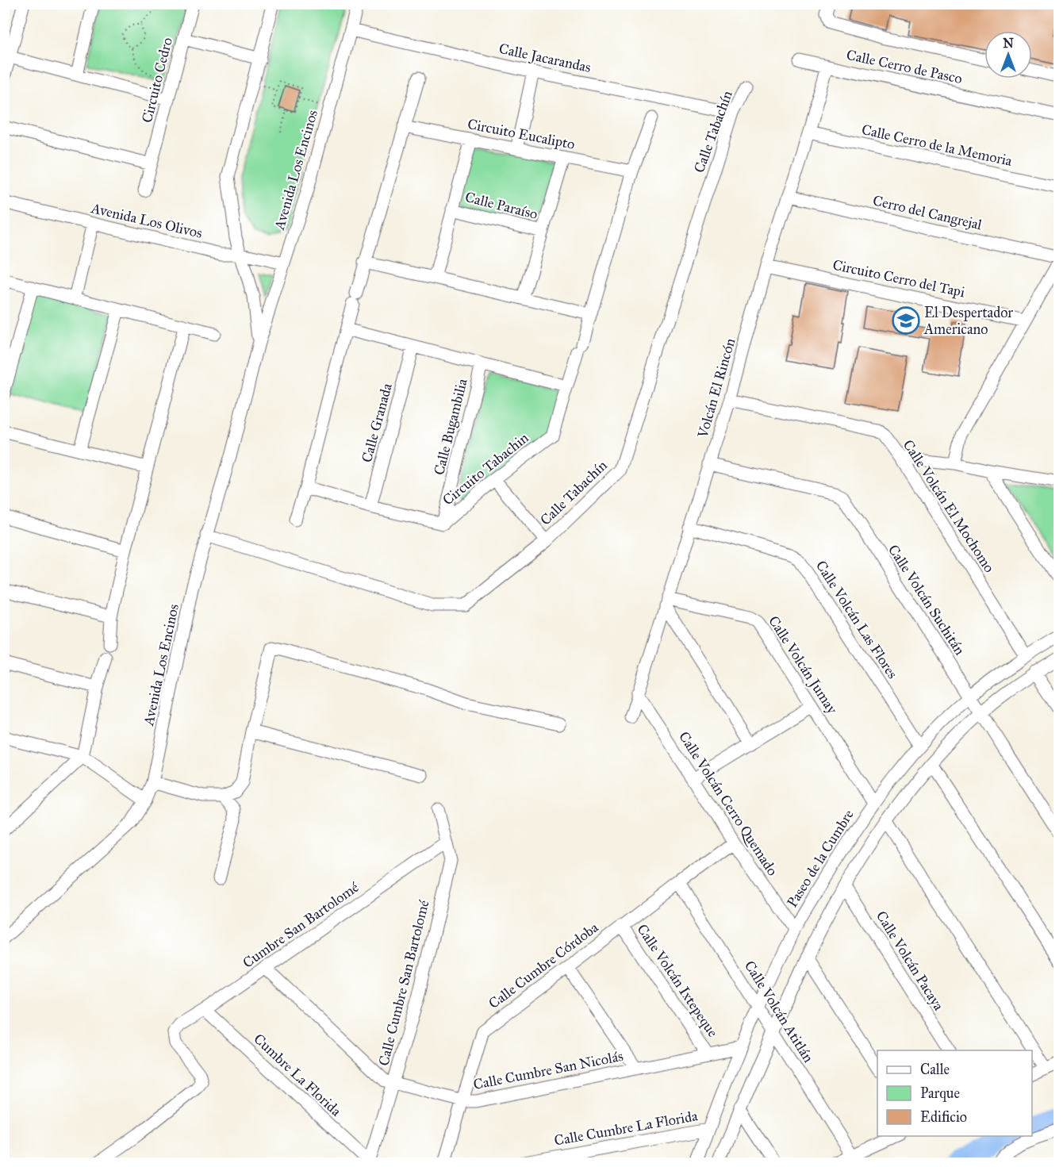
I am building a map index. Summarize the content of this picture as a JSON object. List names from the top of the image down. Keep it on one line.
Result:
{"streets":{"street":["Calle Jacarandas","Calle Cerro de Pasco","Circuito Cedro","Calle Tabachín","Circuito Eucalipto","Calle Cerro de la Memoria","Avenida Los Encinos","Calle Paraíso","Cerro del Cangrejal","Avenida Los Olivos","Circuito Cerro del Tapi","Volcán El Rincón","Calle Granada","Calle Bugambilia","Circuito Tabachin","Calle Volcán El Mochomo","Calle Volcán Suchitán","Calle Volcán Las Flores","Calle Volcán Jumay","Calle Volcán Cerro Quemado","Paseo de la Cumbre","Cumbre San Bartolomé","Calle Volcán Pacaya","Calle Cumbre Córdoba","Calle Volcán Ixtepeque","Calle Cumbre San Bartolomé","Calle Volcán Atitlán","Calle Cumbre San Nicolás","Cumbre La Florida","Calle Cumbre La Florida"]},"crossings":[["Calle Jacarandas","Calle Tabachín"],["Calle Jacarandas","Avenida Los Encinos"],["Calle Cerro de Pasco","Volcán El Rincón"],["Calle Tabachín","Avenida Los Encinos"],["Calle Cerro de la Memoria","Volcán El Rincón"],["Avenida Los Encinos","Avenida Los Olivos"],["Cerro del Cangrejal","Volcán El Rincón"],["Circuito Cerro del Tapi","Volcán El Rincón"],["Volcán El Rincón","Calle Volcán El Mochomo"],["Volcán El Rincón","Calle Volcán Suchitán"],["Volcán El Rincón","Calle Volcán Las Flores"],["Volcán El Rincón","Calle Volcán Jumay"],["Volcán El Rincón","Calle Volcán Cerro Quemado"],["Calle Granada","Circuito Tabachin"],["Calle Bugambilia","Circuito Tabachin"],["Calle Volcán El Mochomo","Paseo de la Cumbre"],["Calle Volcán Suchitán","Paseo de la Cumbre"],["Calle Volcán Las Flores","Paseo de la Cumbre"],["Calle Volcán Jumay","Paseo de la Cumbre"],["Calle Volcán Cerro Quemado","Paseo de la Cumbre"],["Calle Volcán Cerro Quemado","Calle Cumbre Córdoba"],["Paseo de la Cumbre","Calle Volcán Atitlán"],["Paseo de la Cumbre","Calle Cumbre San Nicolás"],["Paseo de la Cumbre","Calle Cumbre La Florida"],["Cumbre San Bartolomé","Calle Cumbre San Bartolomé"],["Cumbre San Bartolomé","Calle Cumbre San Nicolás"],["Cumbre San Bartolomé","Cumbre La Florida"],["Calle Cumbre Córdoba","Calle Volcán Ixtepeque"],["Calle Cumbre Córdoba","Calle Volcán Atitlán"],["Calle Cumbre Córdoba","Calle Cumbre San Nicolás"],["Calle Volcán Ixtepeque","Calle Cumbre San Nicolás"],["Calle Cumbre San Bartolomé","Calle Cumbre San Nicolás"],["Calle Cumbre San Bartolomé","Cumbre La Florida"]],"places":{"school or university":["El Despertador Americano"]},"legend":["Calle","Parque","Edificio"],"north":"top"}
